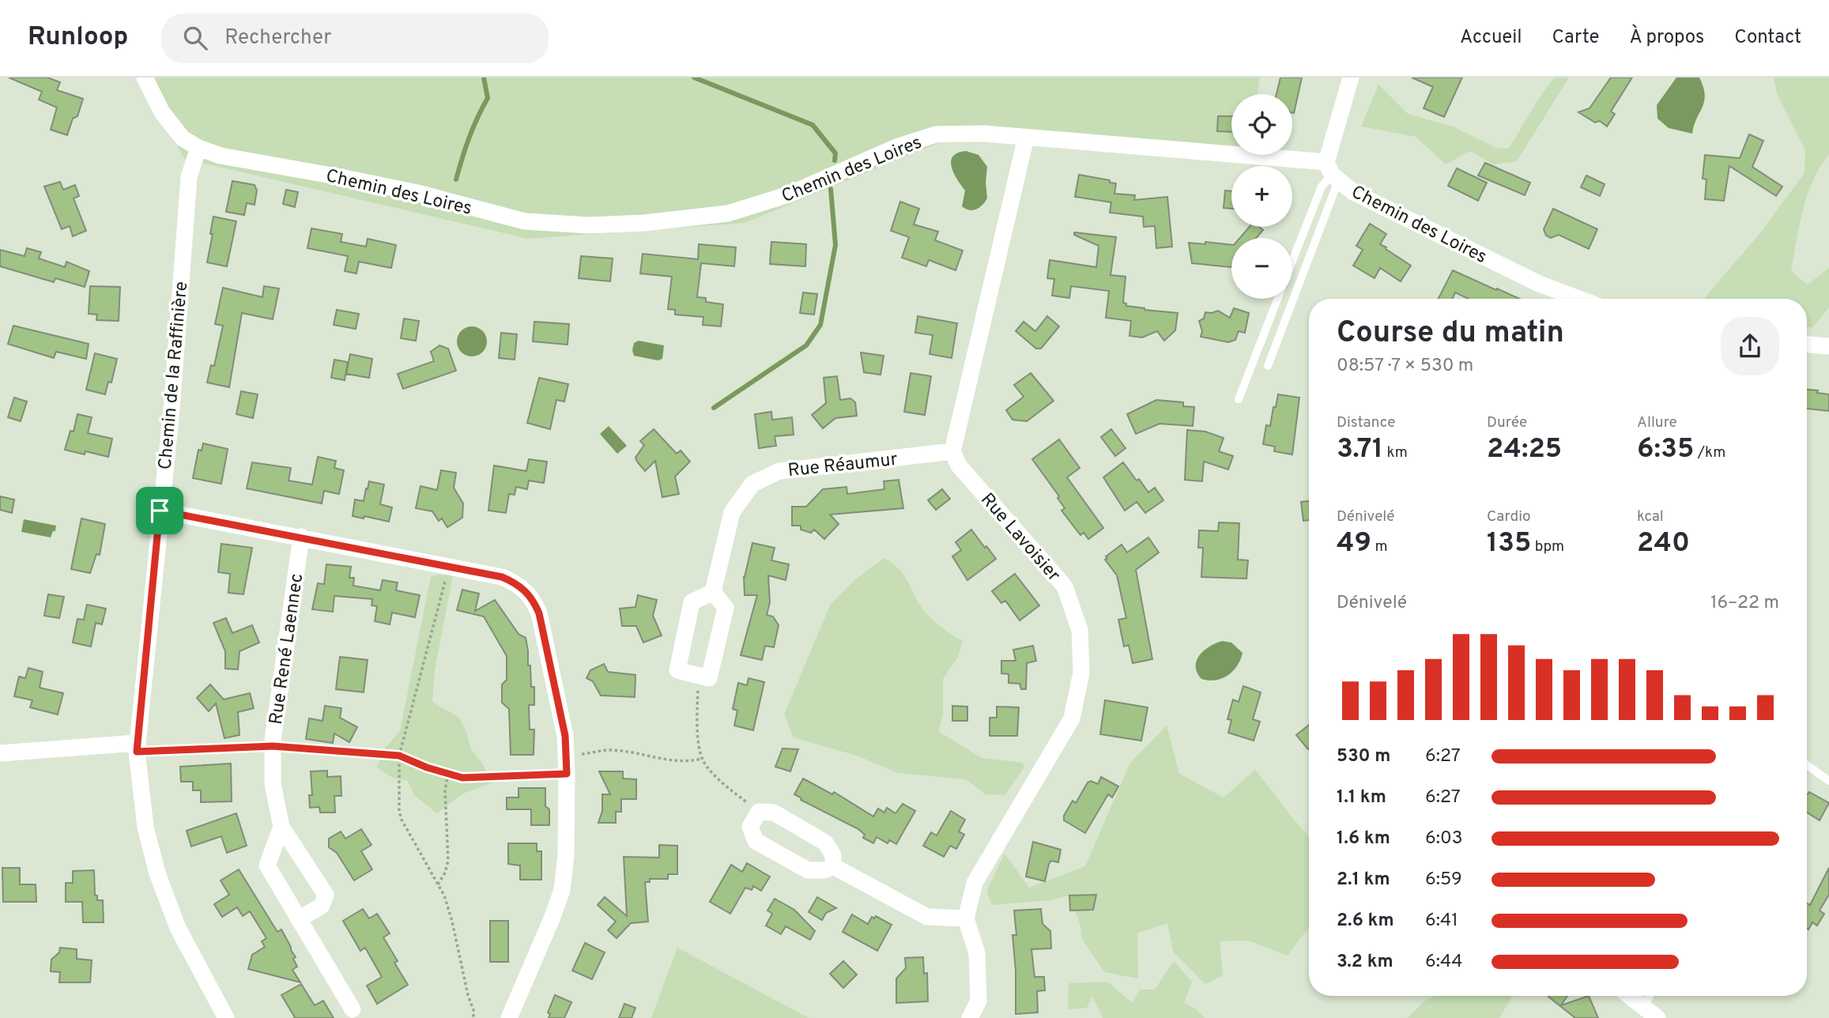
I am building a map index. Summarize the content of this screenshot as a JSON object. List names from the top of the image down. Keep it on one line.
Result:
{"streets":{"street":["Chemin des Loires","Chemin de la Raffinière","Rue Réaumur","Rue Lavoisier","Rue René Laennec"]},"crossings":[["Chemin des Loires","Chemin de la Raffinière"],["Rue Réaumur","Rue Lavoisier"]],"page":{"header":"Runloop","search":"Rechercher","nav":["Accueil","Carte","À propos","Contact"],"map_buttons":["+","−"],"heading":["Course du matin","08:57 · 7 × 530 m"],"stats":[["Distance","3.71 km"],["Durée","24:25"],["Allure","6:35 /km"],["Dénivelé","49 m"],["Cardio","135 bpm"],["kcal","240"]],"chart":["Dénivelé","16–22 m"],"list":[{"name":"530 m","note":"6:27"},{"name":"1.1 km","note":"6:27"},{"name":"1.6 km","note":"6:03"},{"name":"2.1 km","note":"6:59"},{"name":"2.6 km","note":"6:41"},{"name":"3.2 km","note":"6:44"}]}}
